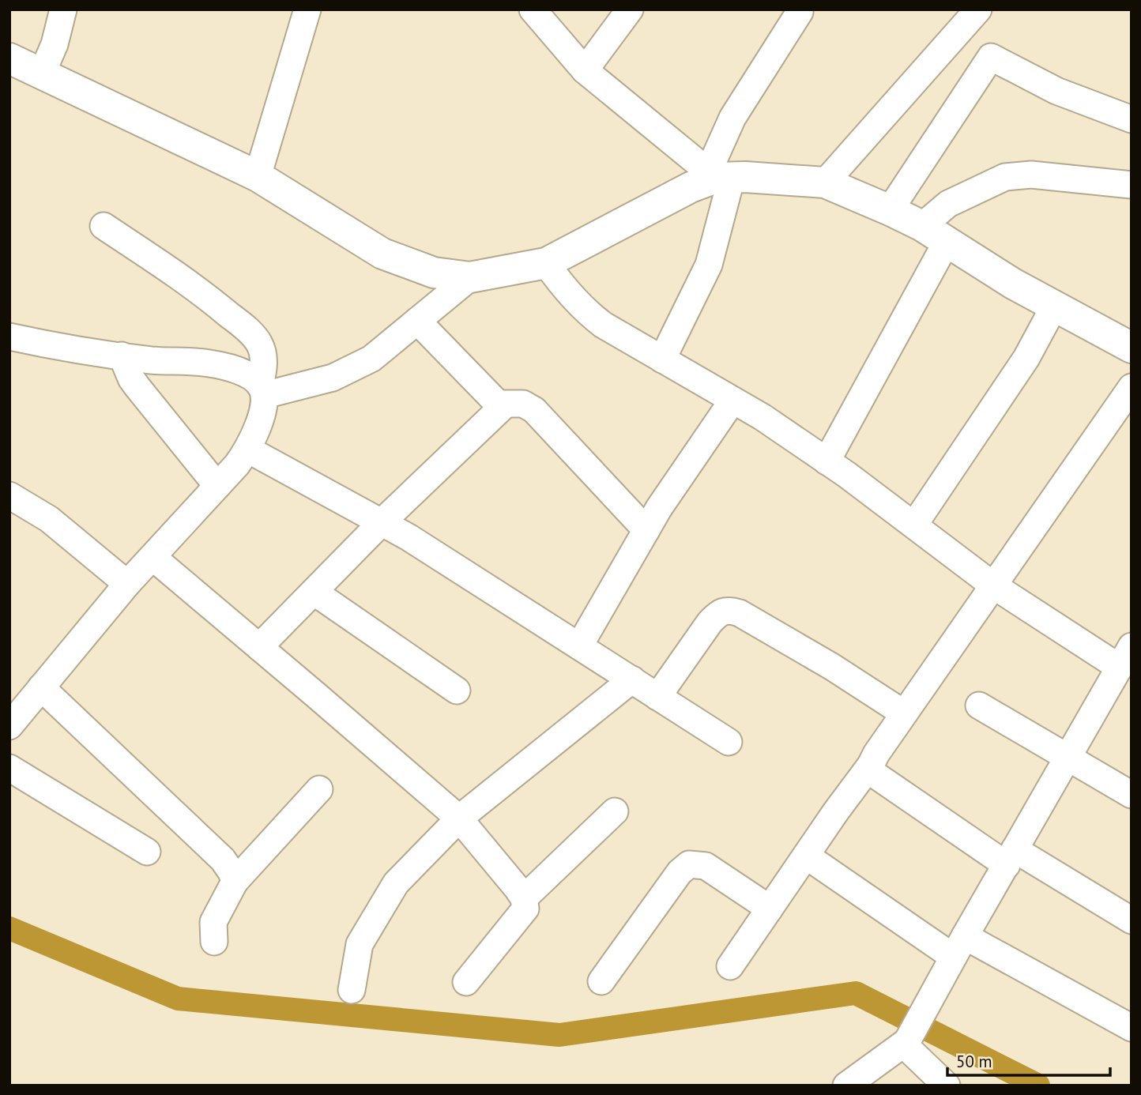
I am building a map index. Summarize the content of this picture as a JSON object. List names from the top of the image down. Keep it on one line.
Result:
{"scale_bar":"50 m"}
